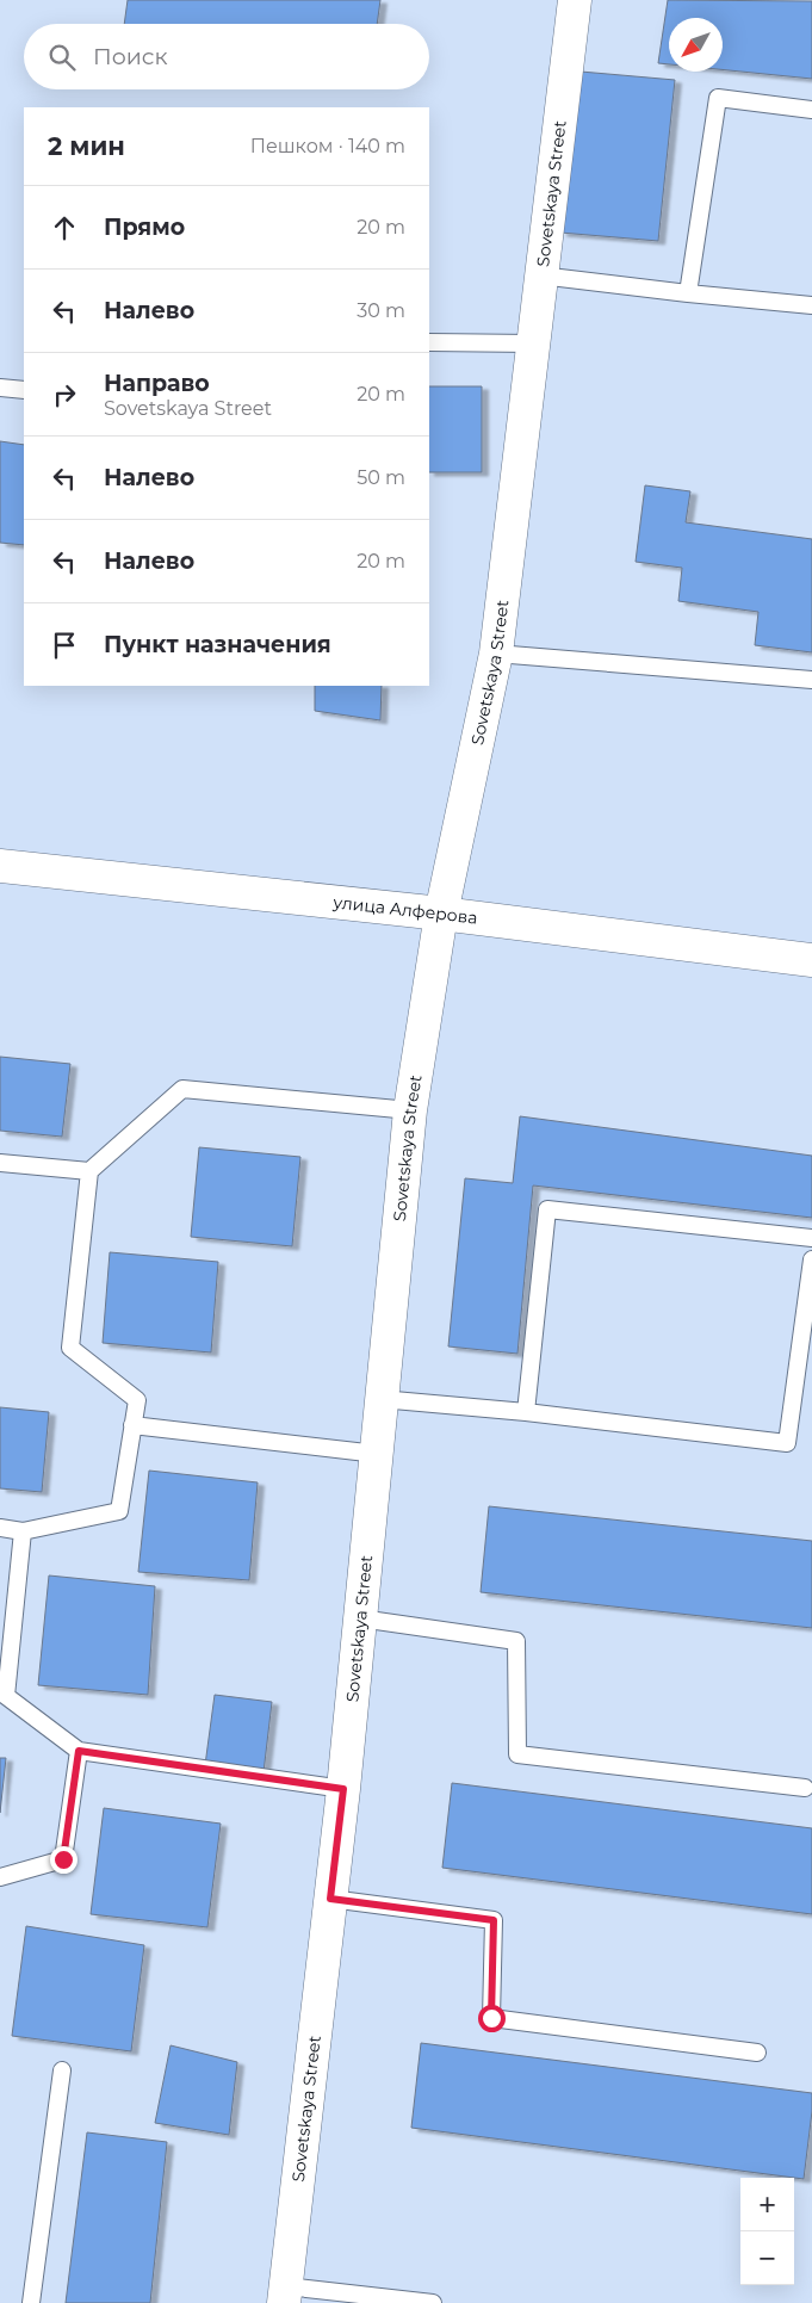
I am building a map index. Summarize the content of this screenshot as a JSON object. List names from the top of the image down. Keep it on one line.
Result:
{"streets":{"street":["Sovetskaya Street","улица Алферова"]},"crossings":[["Sovetskaya Street","улица Алферова"]],"north":"bottom left","page":{"search":"Поиск","heading":["2 мин","Пешком · 140 m"],"list":[["Прямо","20 m"],["Налево","30 m"],["Направо","Sovetskaya Street","20 m"],["Налево","50 m"],["Налево","20 m"],"Пункт назначения"],"map_buttons":["+","−"]}}
